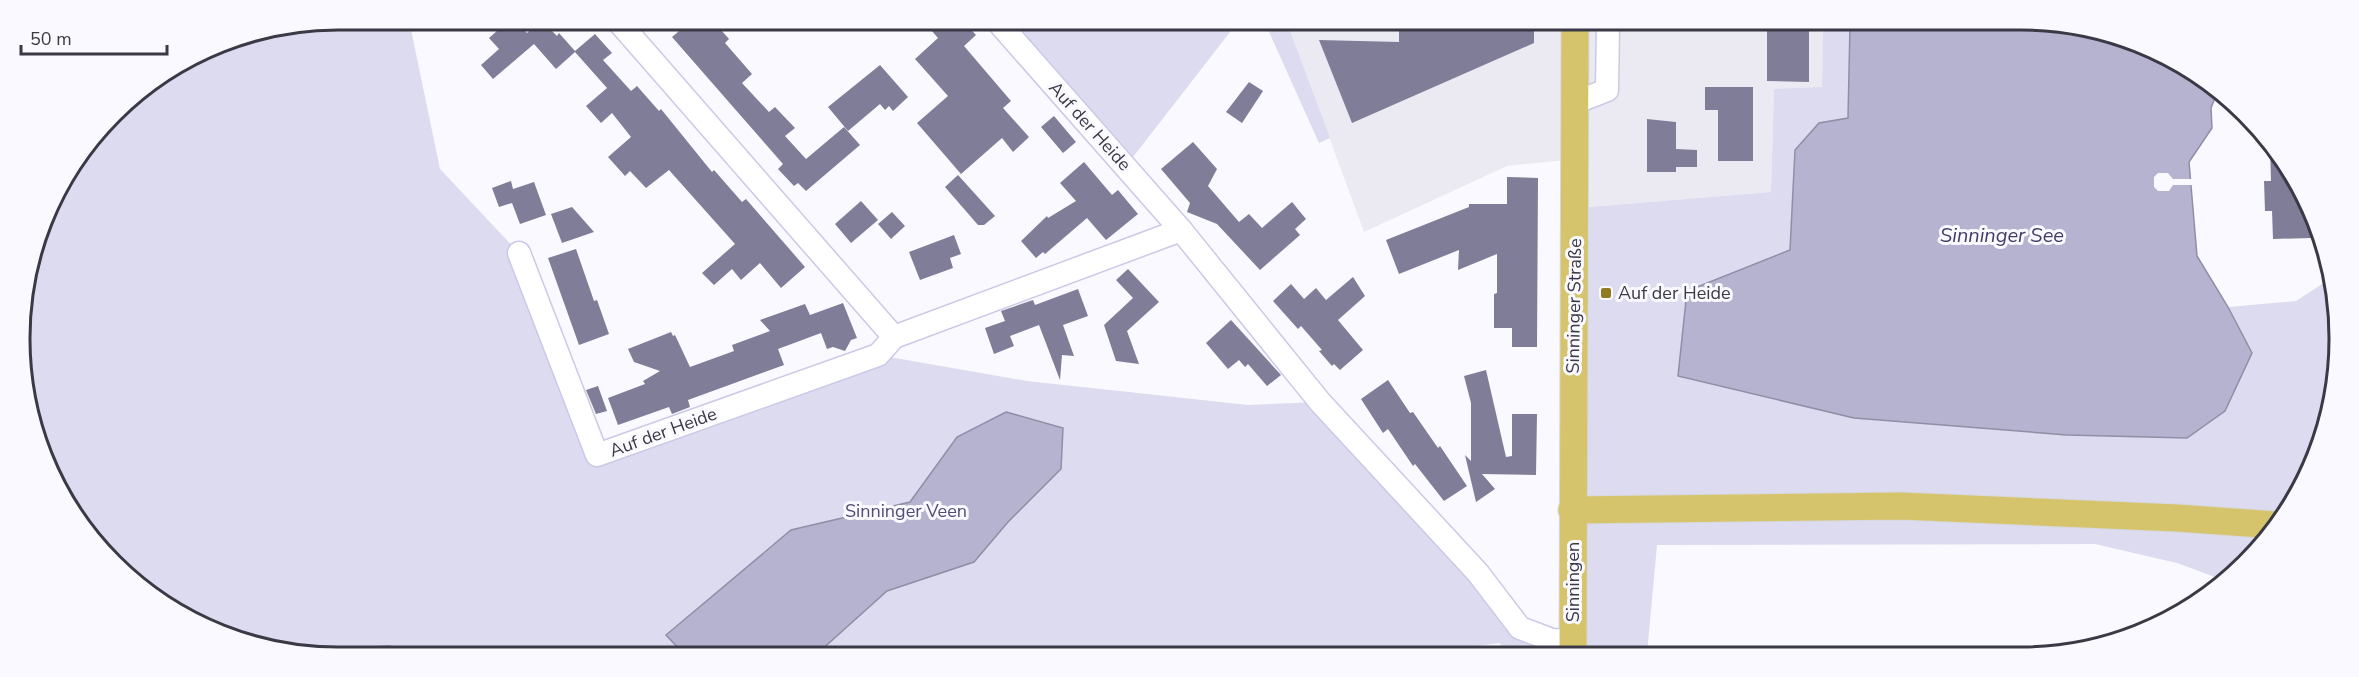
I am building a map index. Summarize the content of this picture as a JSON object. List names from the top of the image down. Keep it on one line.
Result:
{"streets":{"main road":["Sinninger Straße","Sinningen"],"street":["Auf der Heide"]},"crossings":[["Auf der Heide","Sinningen"],["Sinninger Straße","Sinningen"]],"water":["Sinninger See"],"parks":["Sinninger Veen"],"places":{"transit":["Auf der Heide"]},"scale_bar":"50 m"}
